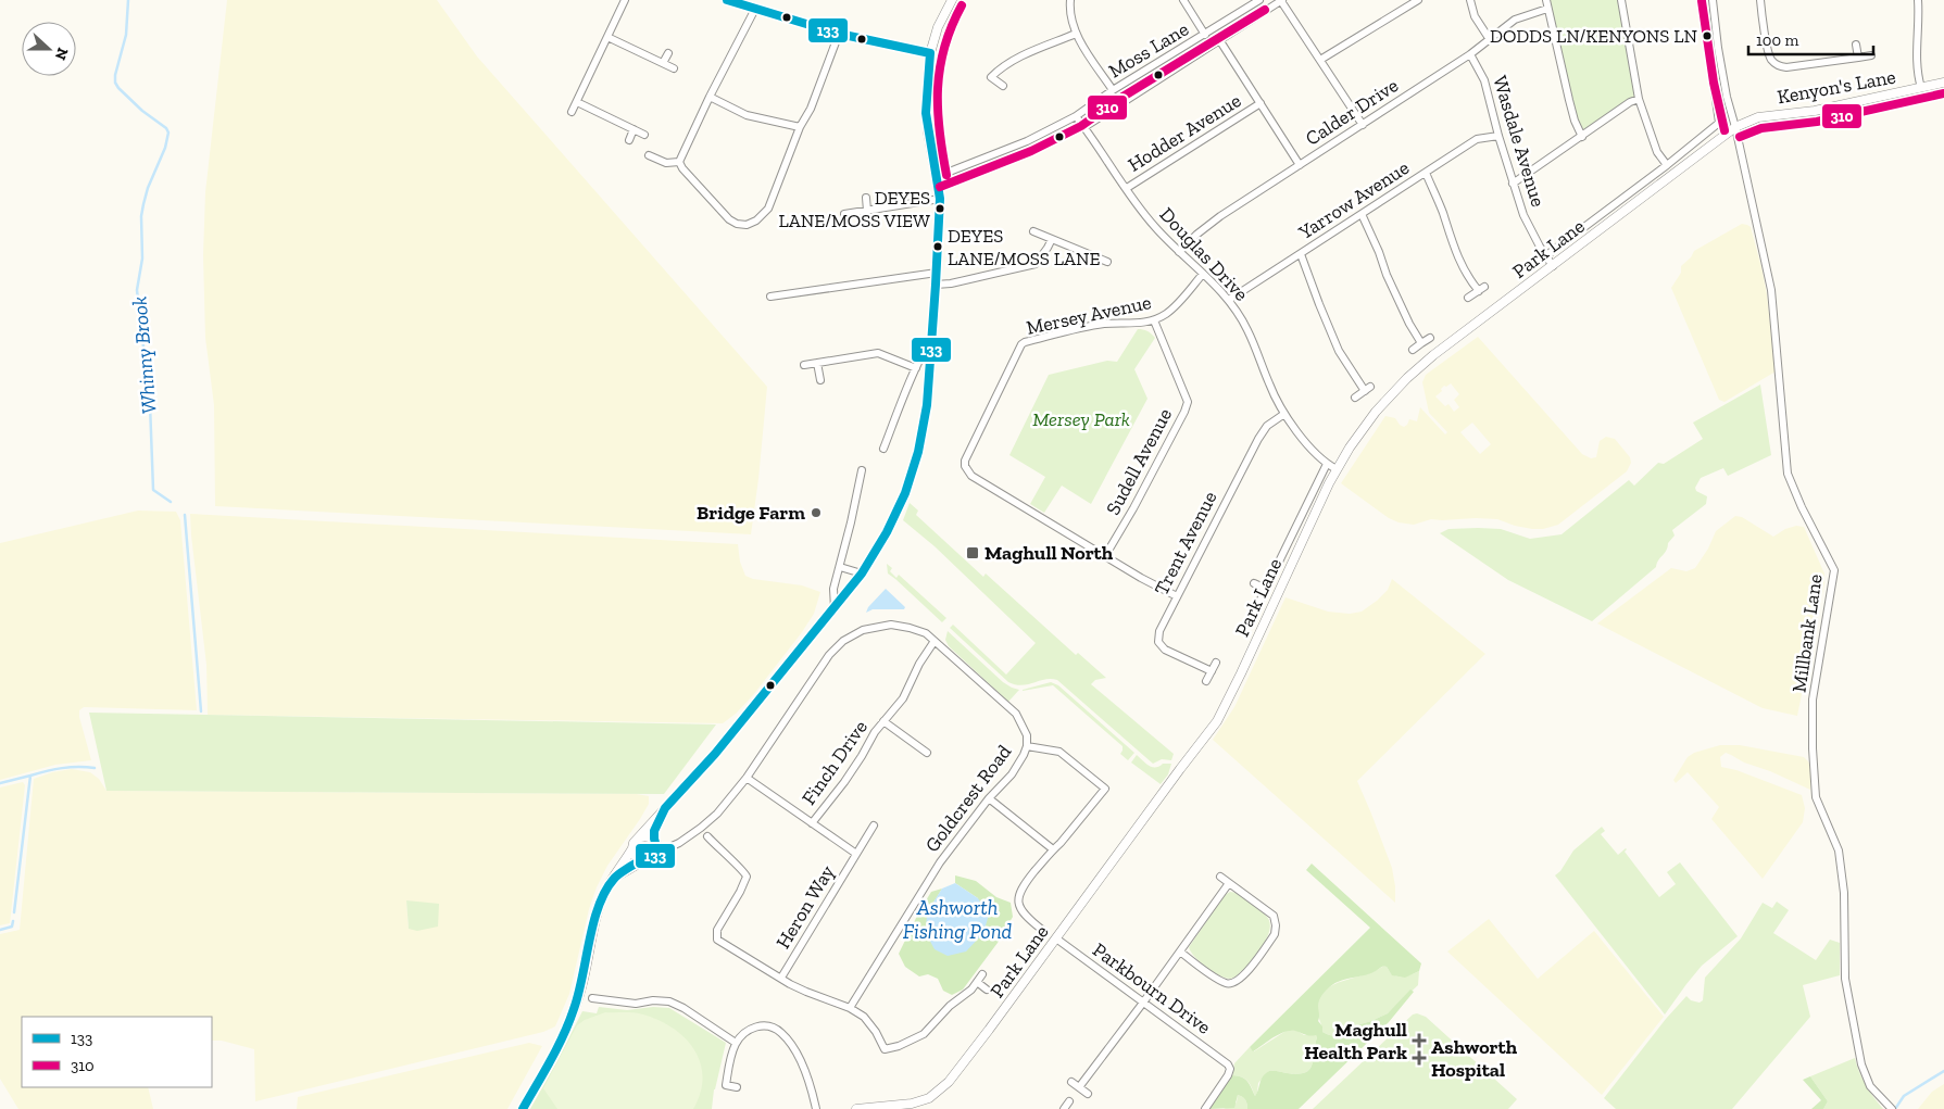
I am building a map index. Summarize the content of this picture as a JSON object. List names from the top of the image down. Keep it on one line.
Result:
{"streets":{"street":["Moss Lane","Kenyon's Lane","Calder Drive","Hodder Avenue","Wasdale Avenue","Yarrow Avenue","Park Lane","Douglas Drive","Mersey Avenue","Sudell Avenue","Trent Avenue","Millbank Lane","Finch Drive","Goldcrest Road","Heron Way","Parkbourn Drive"]},"crossings":[["Moss Lane","Douglas Drive"],["Kenyon's Lane","Park Lane"],["Kenyon's Lane","Millbank Lane"],["Calder Drive","Wasdale Avenue"],["Calder Drive","Douglas Drive"],["Hodder Avenue","Douglas Drive"],["Wasdale Avenue","Yarrow Avenue"],["Wasdale Avenue","Park Lane"],["Yarrow Avenue","Douglas Drive"],["Park Lane","Douglas Drive"],["Park Lane","Millbank Lane"],["Park Lane","Parkbourn Drive"],["Douglas Drive","Mersey Avenue"],["Douglas Drive","Trent Avenue"],["Mersey Avenue","Sudell Avenue"],["Mersey Avenue","Trent Avenue"],["Finch Drive","Goldcrest Road"],["Finch Drive","Heron Way"],["Goldcrest Road","Heron Way"]],"water":["Whinny Brook","Ashworth Fishing Pond"],"parks":["Mersey Park"],"places":{"other":["DODDS LN/KENYONS LN","DEYES LANE/MOSS VIEW","DEYES LANE/MOSS LANE","Bridge Farm"],"transit":["Maghull North"],"health":["Maghull Health Park","Ashworth Hospital"]},"lines":["transit line 133","transit line 310"],"legend":["133","310"],"scale_bar":"100 m","north":"right"}
